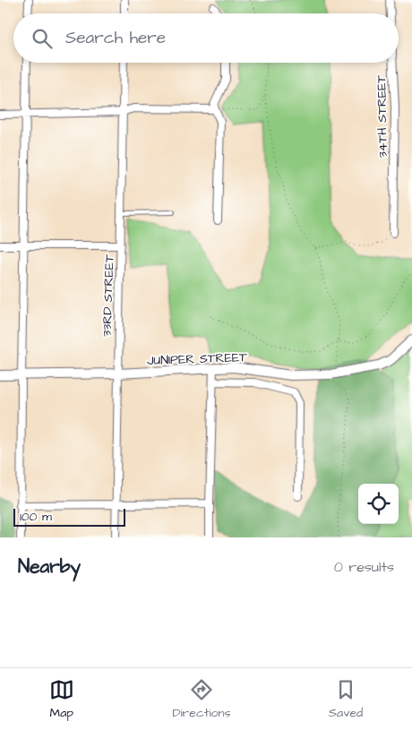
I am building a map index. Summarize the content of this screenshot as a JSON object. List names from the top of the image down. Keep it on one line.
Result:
{"streets":{"street":["34TH STREET","33RD STREET","JUNIPER STREET"]},"crossings":[["33RD STREET","JUNIPER STREET"]],"scale_bar":"100 m","page":{"search":"Search here","scale":"100 m","heading":["Nearby","0 results"],"nav":["Map","Directions","Saved"]}}
